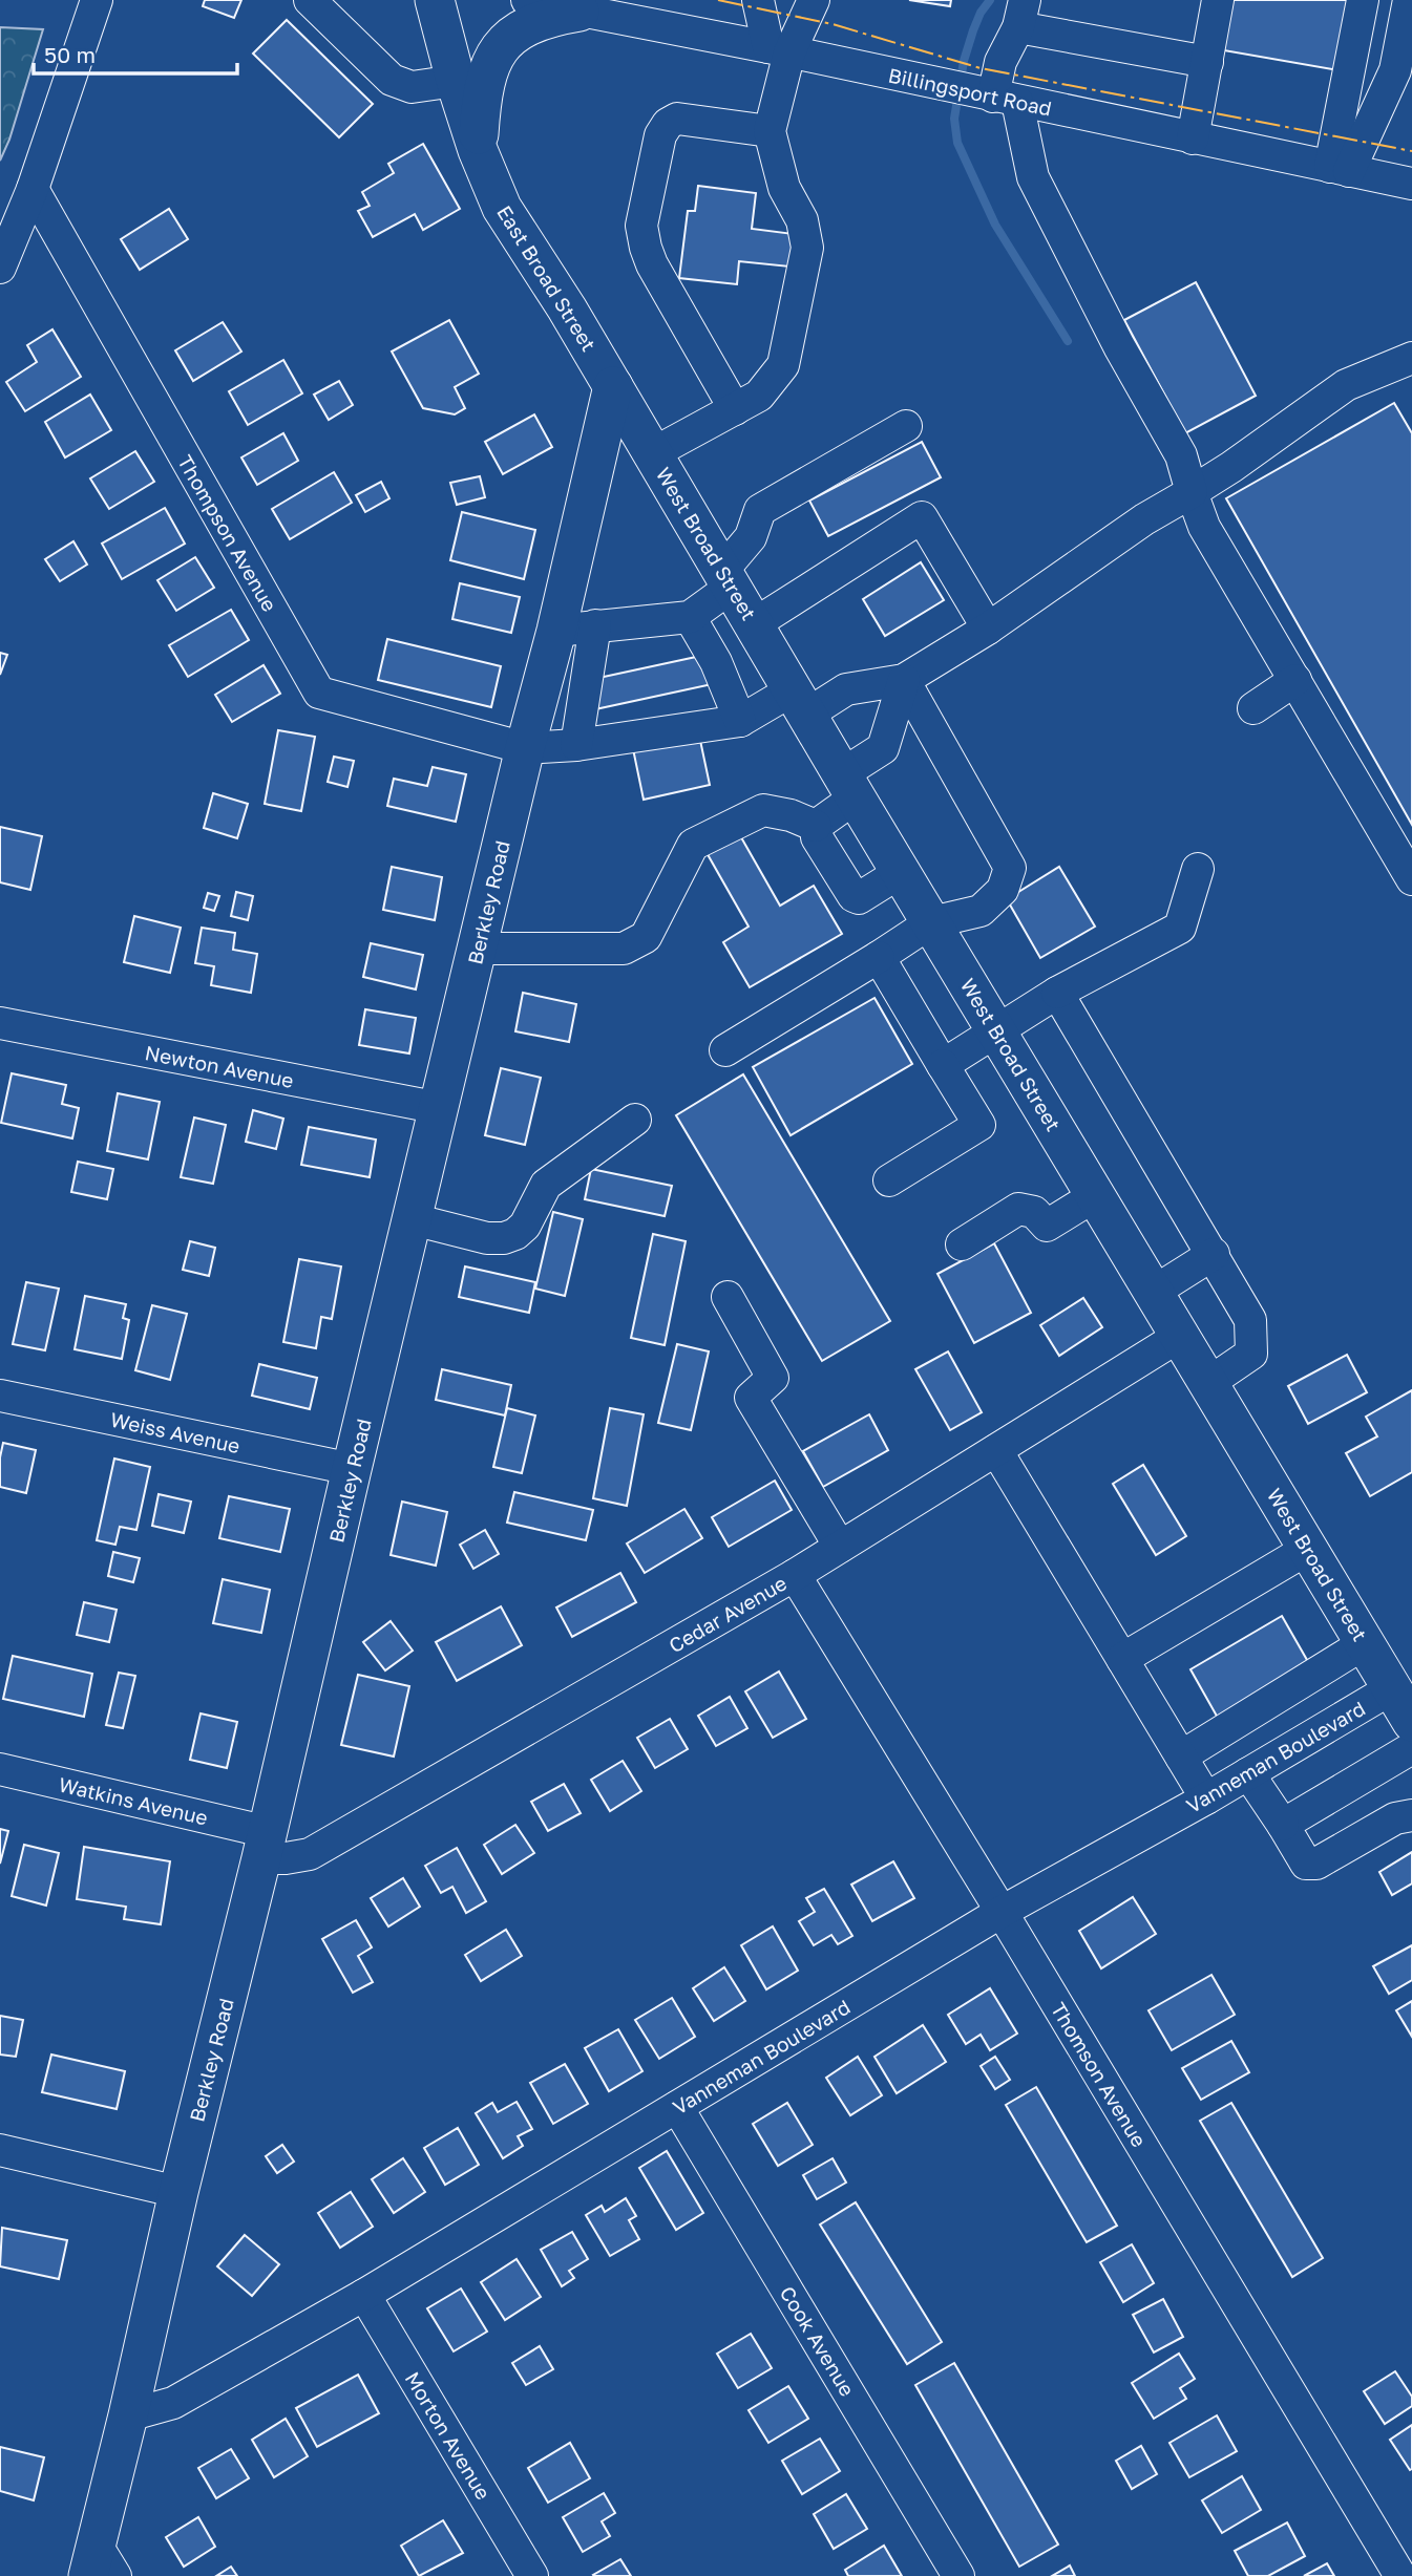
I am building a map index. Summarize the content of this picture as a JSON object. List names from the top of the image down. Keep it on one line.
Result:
{"streets":{"main road":["East Broad Street","West Broad Street","Berkley Road"],"street":["Billingsport Road","Thompson Avenue","Newton Avenue","Weiss Avenue","Cedar Avenue","Vanneman Boulevard","Watkins Avenue","Thomson Avenue","Cook Avenue","Morton Avenue"]},"crossings":[["East Broad Street","West Broad Street"],["East Broad Street","Berkley Road"],["Thompson Avenue","Berkley Road"],["West Broad Street","Berkley Road"],["West Broad Street","Cedar Avenue"],["West Broad Street","Vanneman Boulevard"],["Berkley Road","Newton Avenue"],["Berkley Road","Weiss Avenue"],["Berkley Road","Cedar Avenue"],["Berkley Road","Vanneman Boulevard"],["Berkley Road","Watkins Avenue"],["Cedar Avenue","Watkins Avenue"],["Cedar Avenue","Thomson Avenue"],["Vanneman Boulevard","Thomson Avenue"],["Vanneman Boulevard","Cook Avenue"],["Vanneman Boulevard","Morton Avenue"]],"scale_bar":"50 m"}
